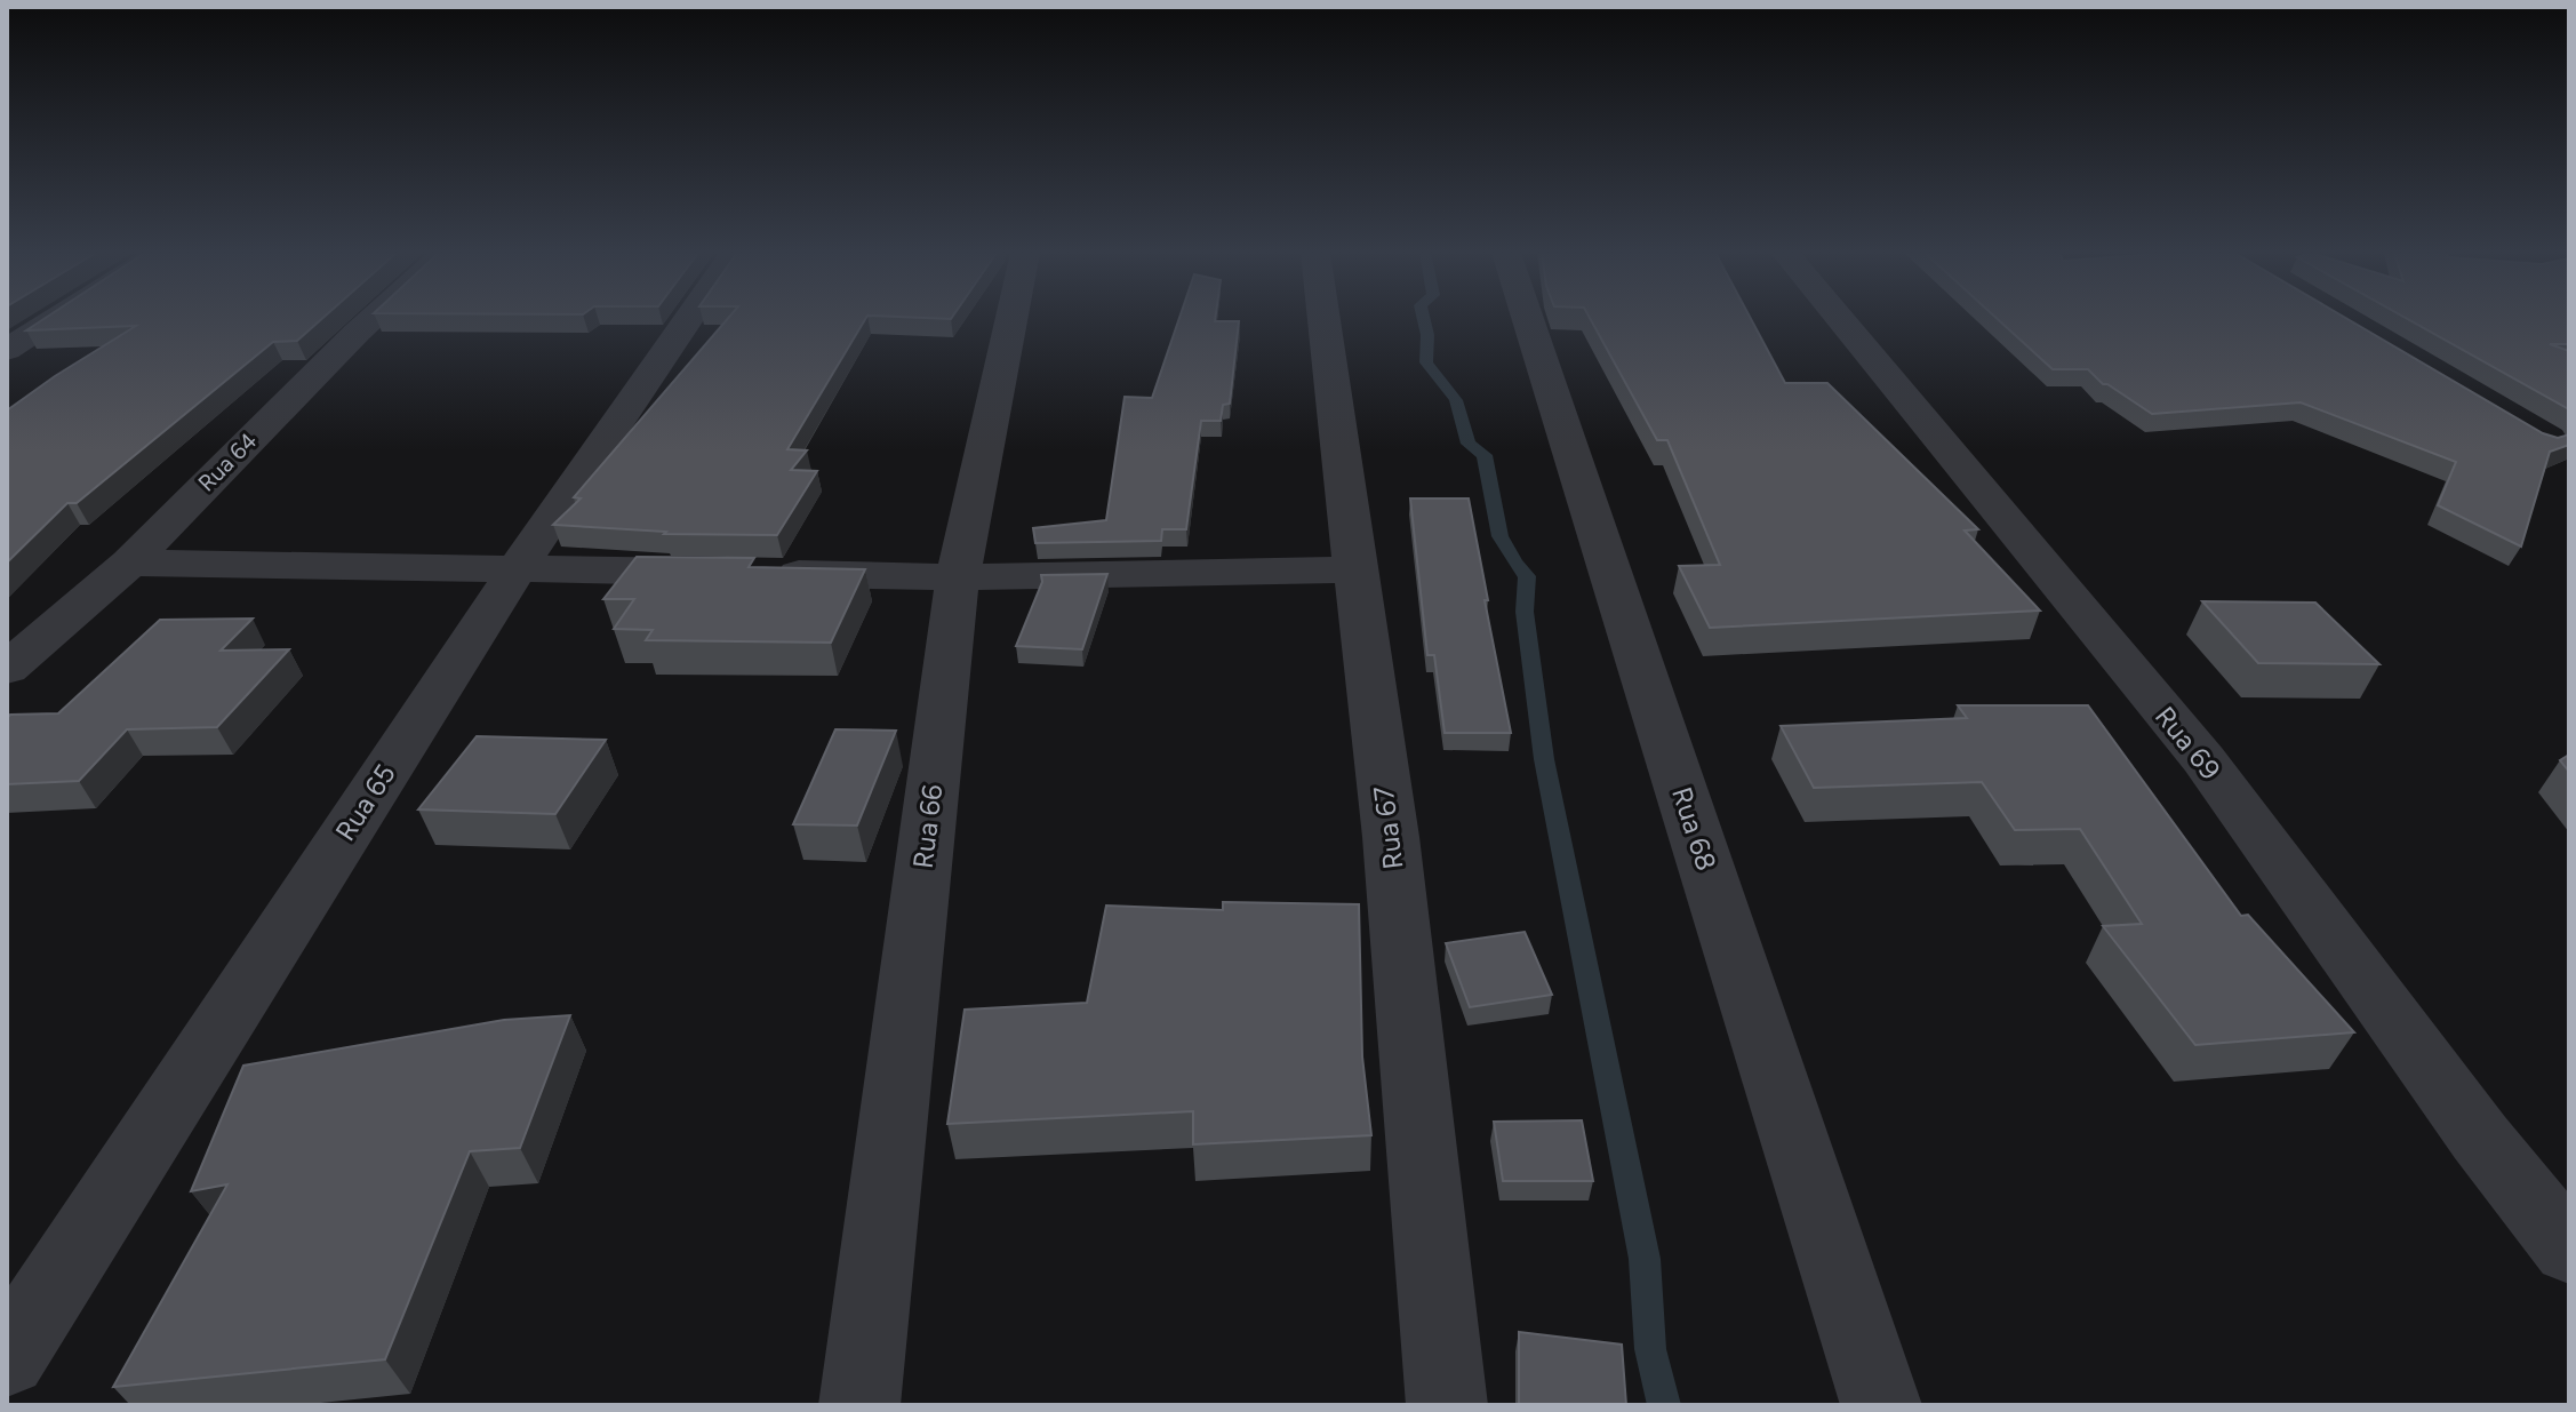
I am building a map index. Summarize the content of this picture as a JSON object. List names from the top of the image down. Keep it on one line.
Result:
{"streets":{"street":["Rua 64","Rua 69","Rua 65","Rua 66","Rua 67","Rua 68"]}}
